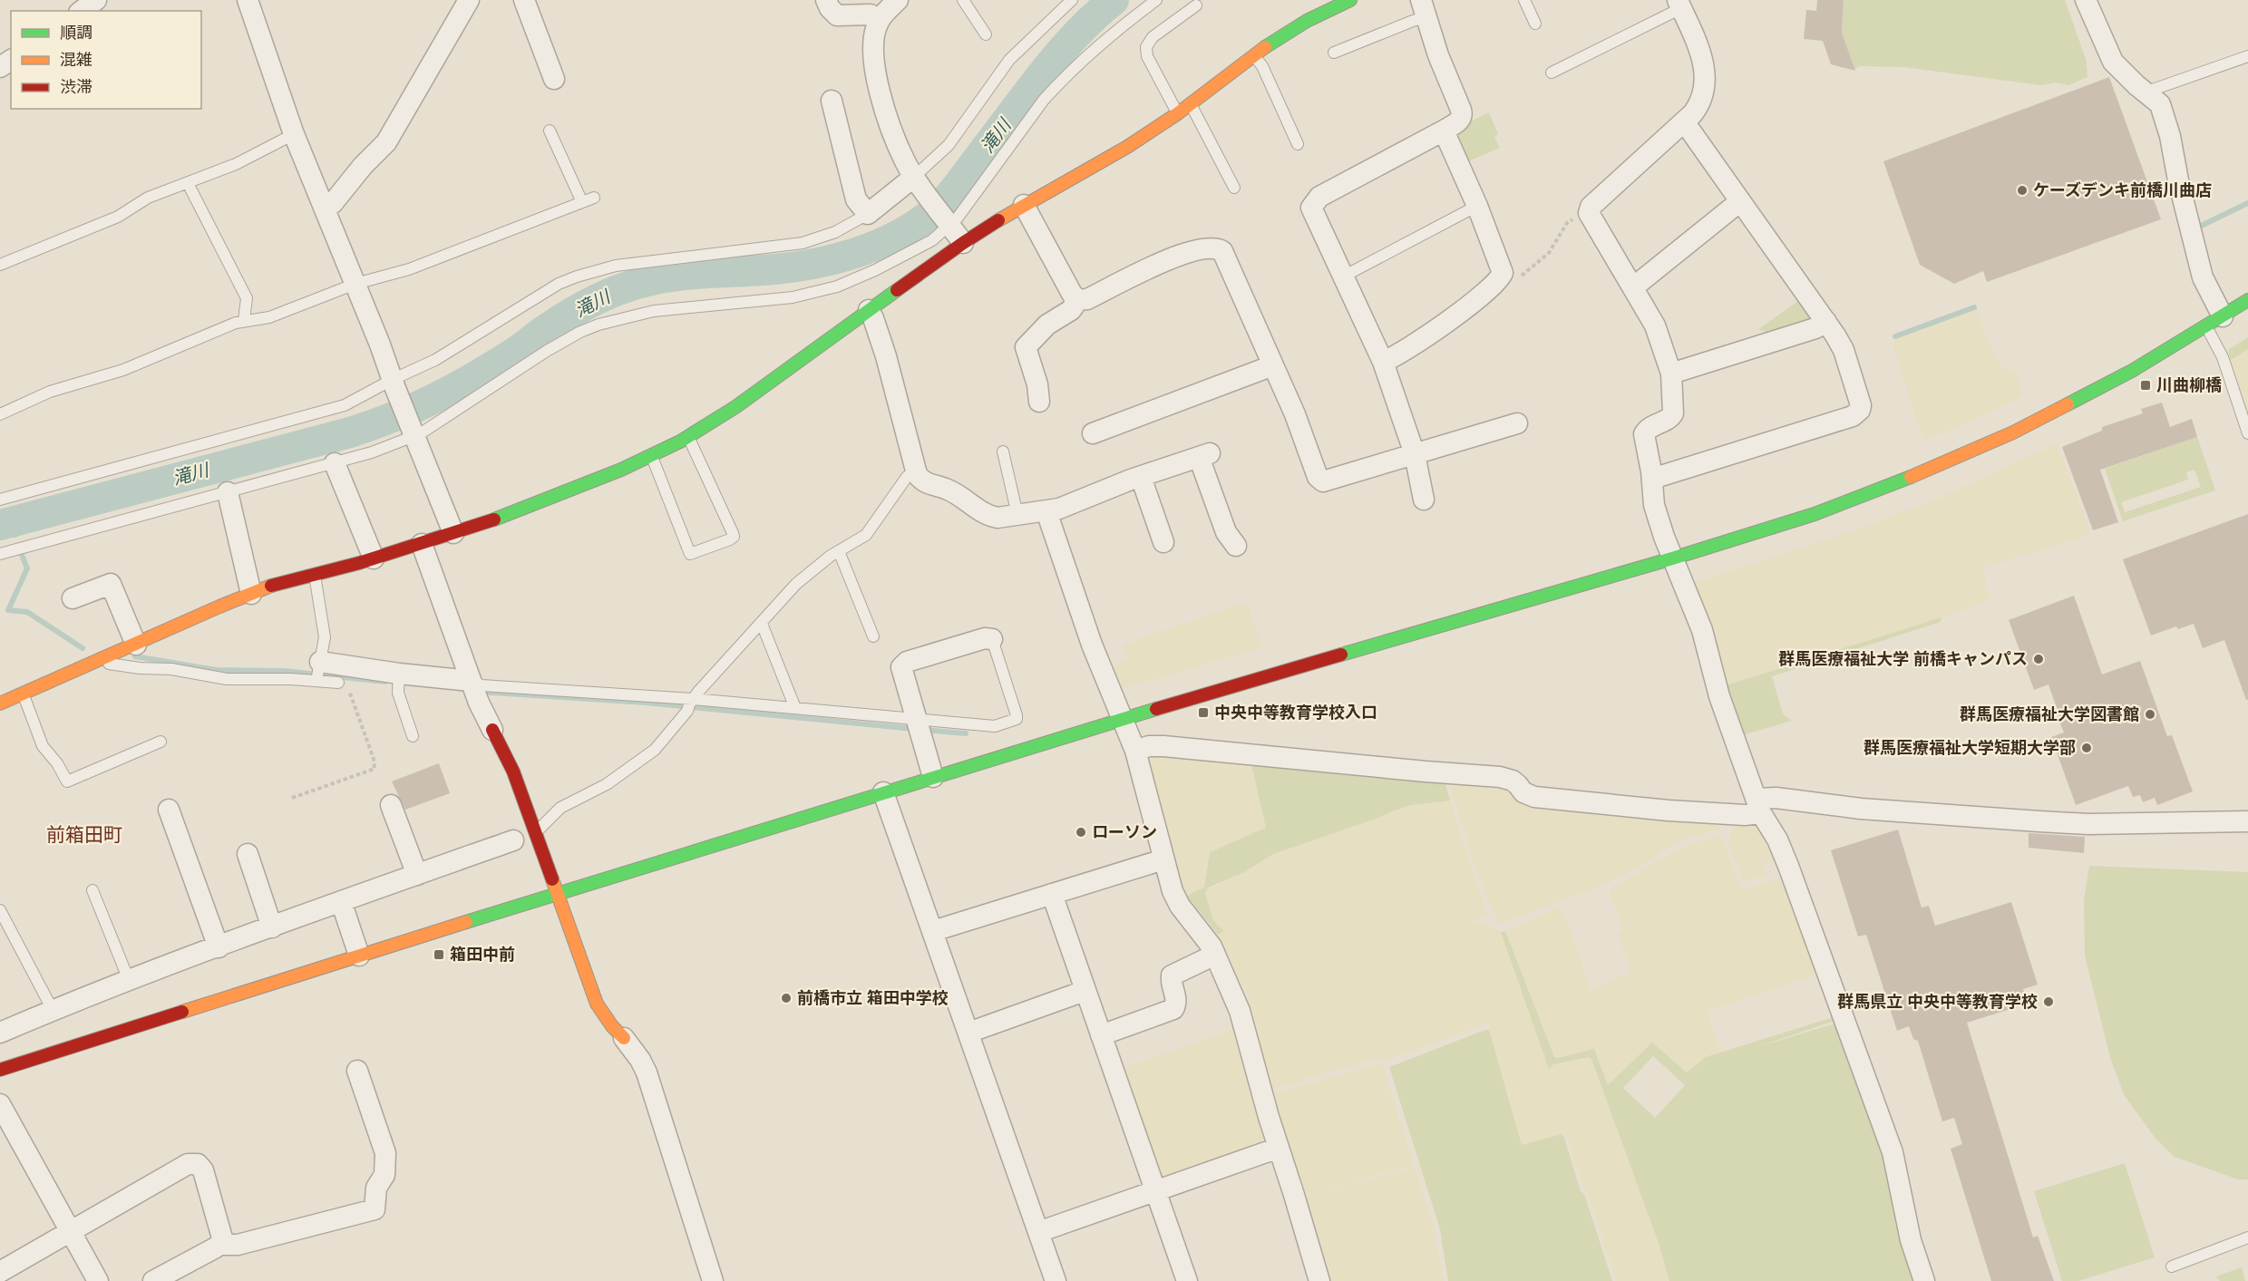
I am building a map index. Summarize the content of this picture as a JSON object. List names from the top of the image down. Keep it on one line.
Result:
{"districts":["前箱田町"],"water":["滝川"],"places":{"other":["ケーズデンキ前橋川曲店","群馬医療福祉大学 前橋キャンパス","群馬医療福祉大学図書館","群馬医療福祉大学短期大学部","ローソン","前橋市立 箱田中学校","群馬県立 中央中等教育学校"],"transit":["川曲柳橋","中央中等教育学校入口","箱田中前"]},"legend":["順調","混雑","渋滞"]}
